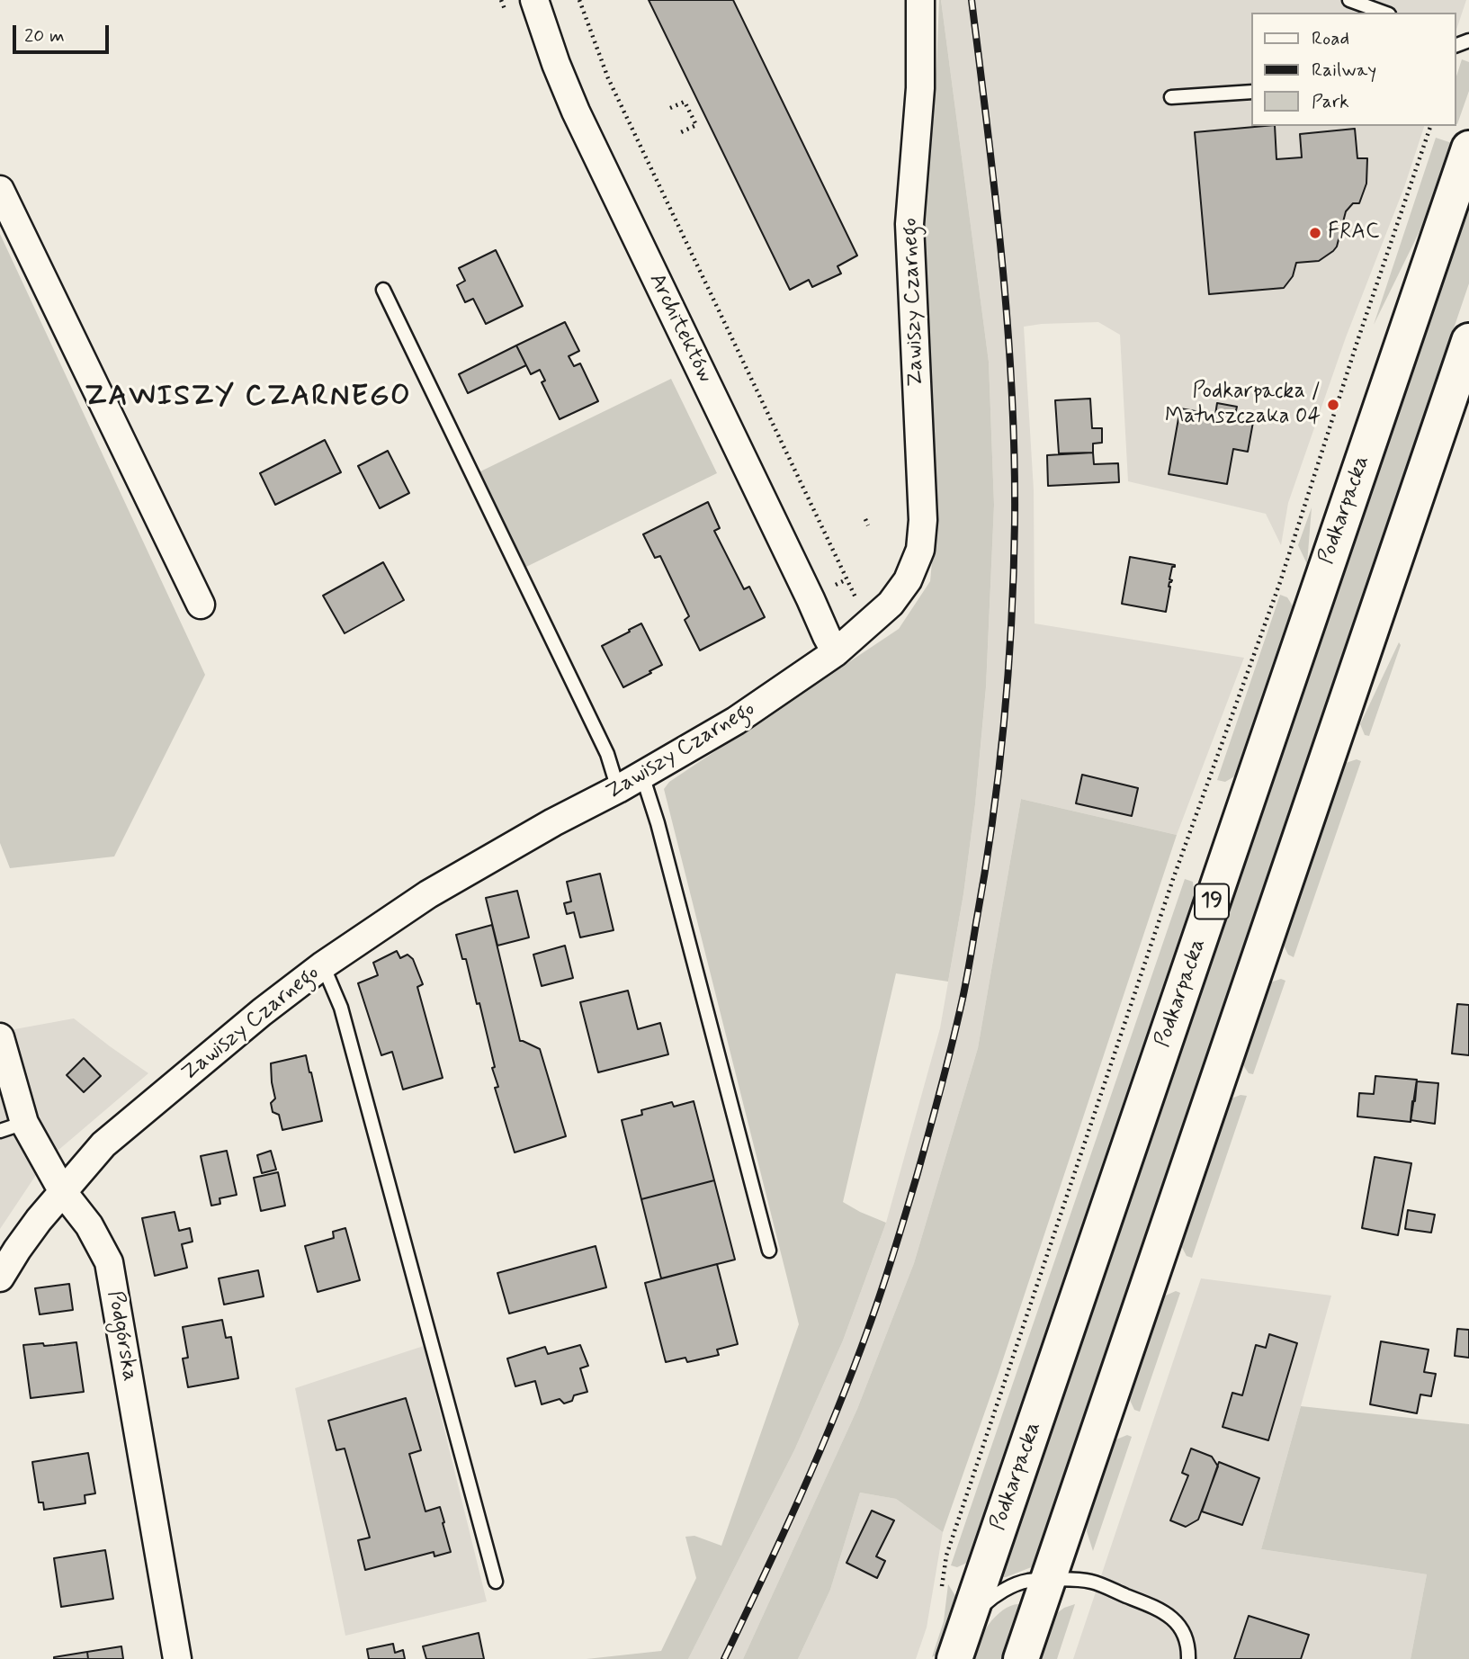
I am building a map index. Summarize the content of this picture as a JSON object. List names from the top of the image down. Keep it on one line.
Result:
{"streets":{"main road":["Podkarpacka","19"],"street":["Zawiszy Czarnego","Architektów","Podgórska"]},"crossings":[["Zawiszy Czarnego","Architektów"],["Zawiszy Czarnego","Podgórska"]],"districts":["ZAWISZY CZARNEGO"],"places":["FRAC","Podkarpacka / Matuszczaka 04"],"legend":["Road","Railway","Park"],"scale_bar":"20 m"}
